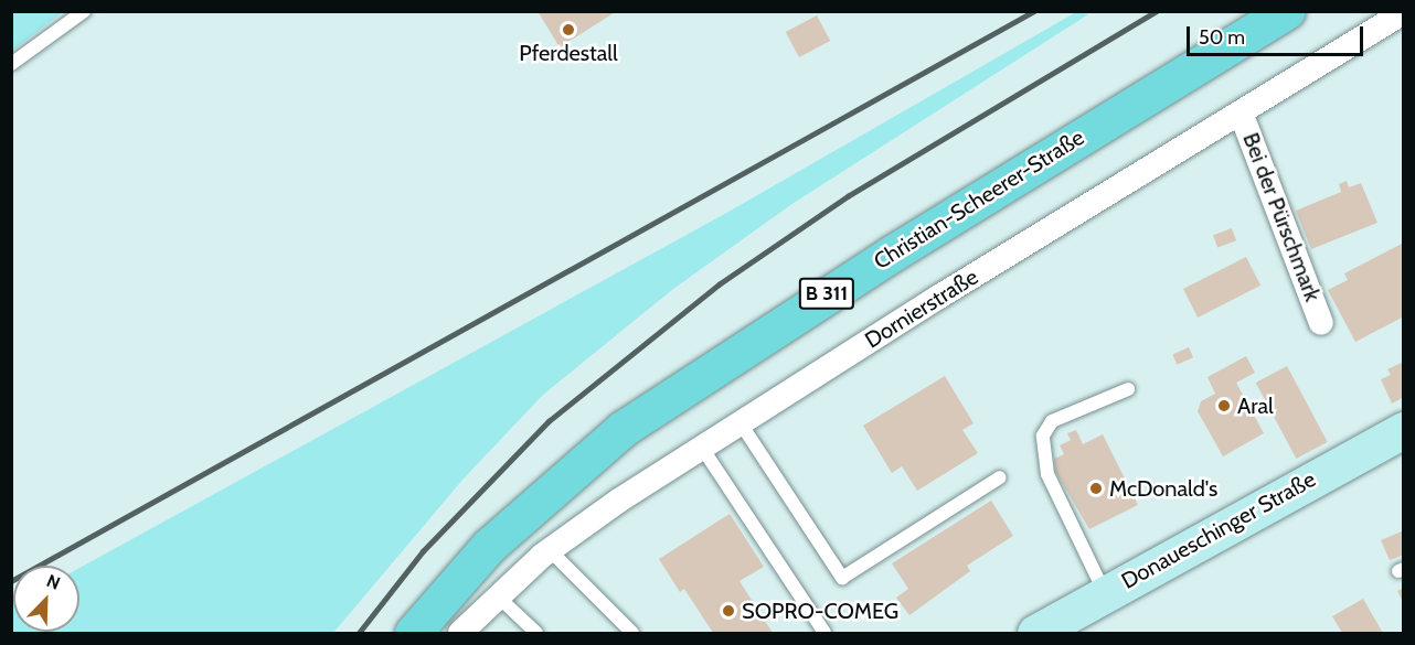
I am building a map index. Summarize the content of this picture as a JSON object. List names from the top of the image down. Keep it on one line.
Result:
{"streets":{"main road":["Christian-Scheerer-Straße","B 311"],"street":["Bei der Pürschmark","Dornierstraße","Donaueschinger Straße"]},"crossings":[["Bei der Pürschmark","Dornierstraße"]],"places":["Pferdestall","Aral","McDonald's","SOPRO-COMEG"],"scale_bar":"50 m","north":"top right"}
